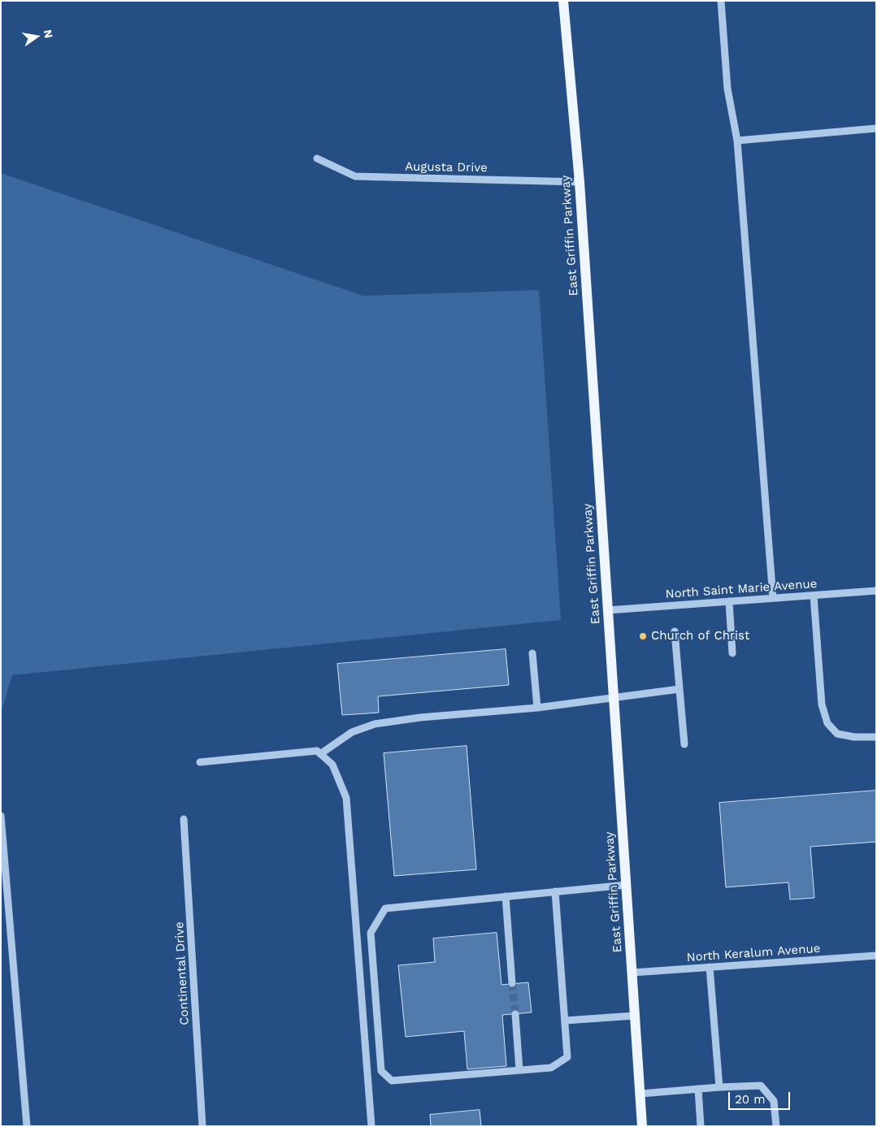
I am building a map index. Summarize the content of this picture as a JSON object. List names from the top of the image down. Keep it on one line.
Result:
{"streets":{"main road":["East Griffin Parkway"],"street":["Augusta Drive","North Saint Marie Avenue","North Keralum Avenue","Continental Drive"]},"crossings":[["Augusta Drive","East Griffin Parkway"],["East Griffin Parkway","North Saint Marie Avenue"],["East Griffin Parkway","North Keralum Avenue"]],"places":["Church of Christ"],"scale_bar":"20 m","north":"right"}
